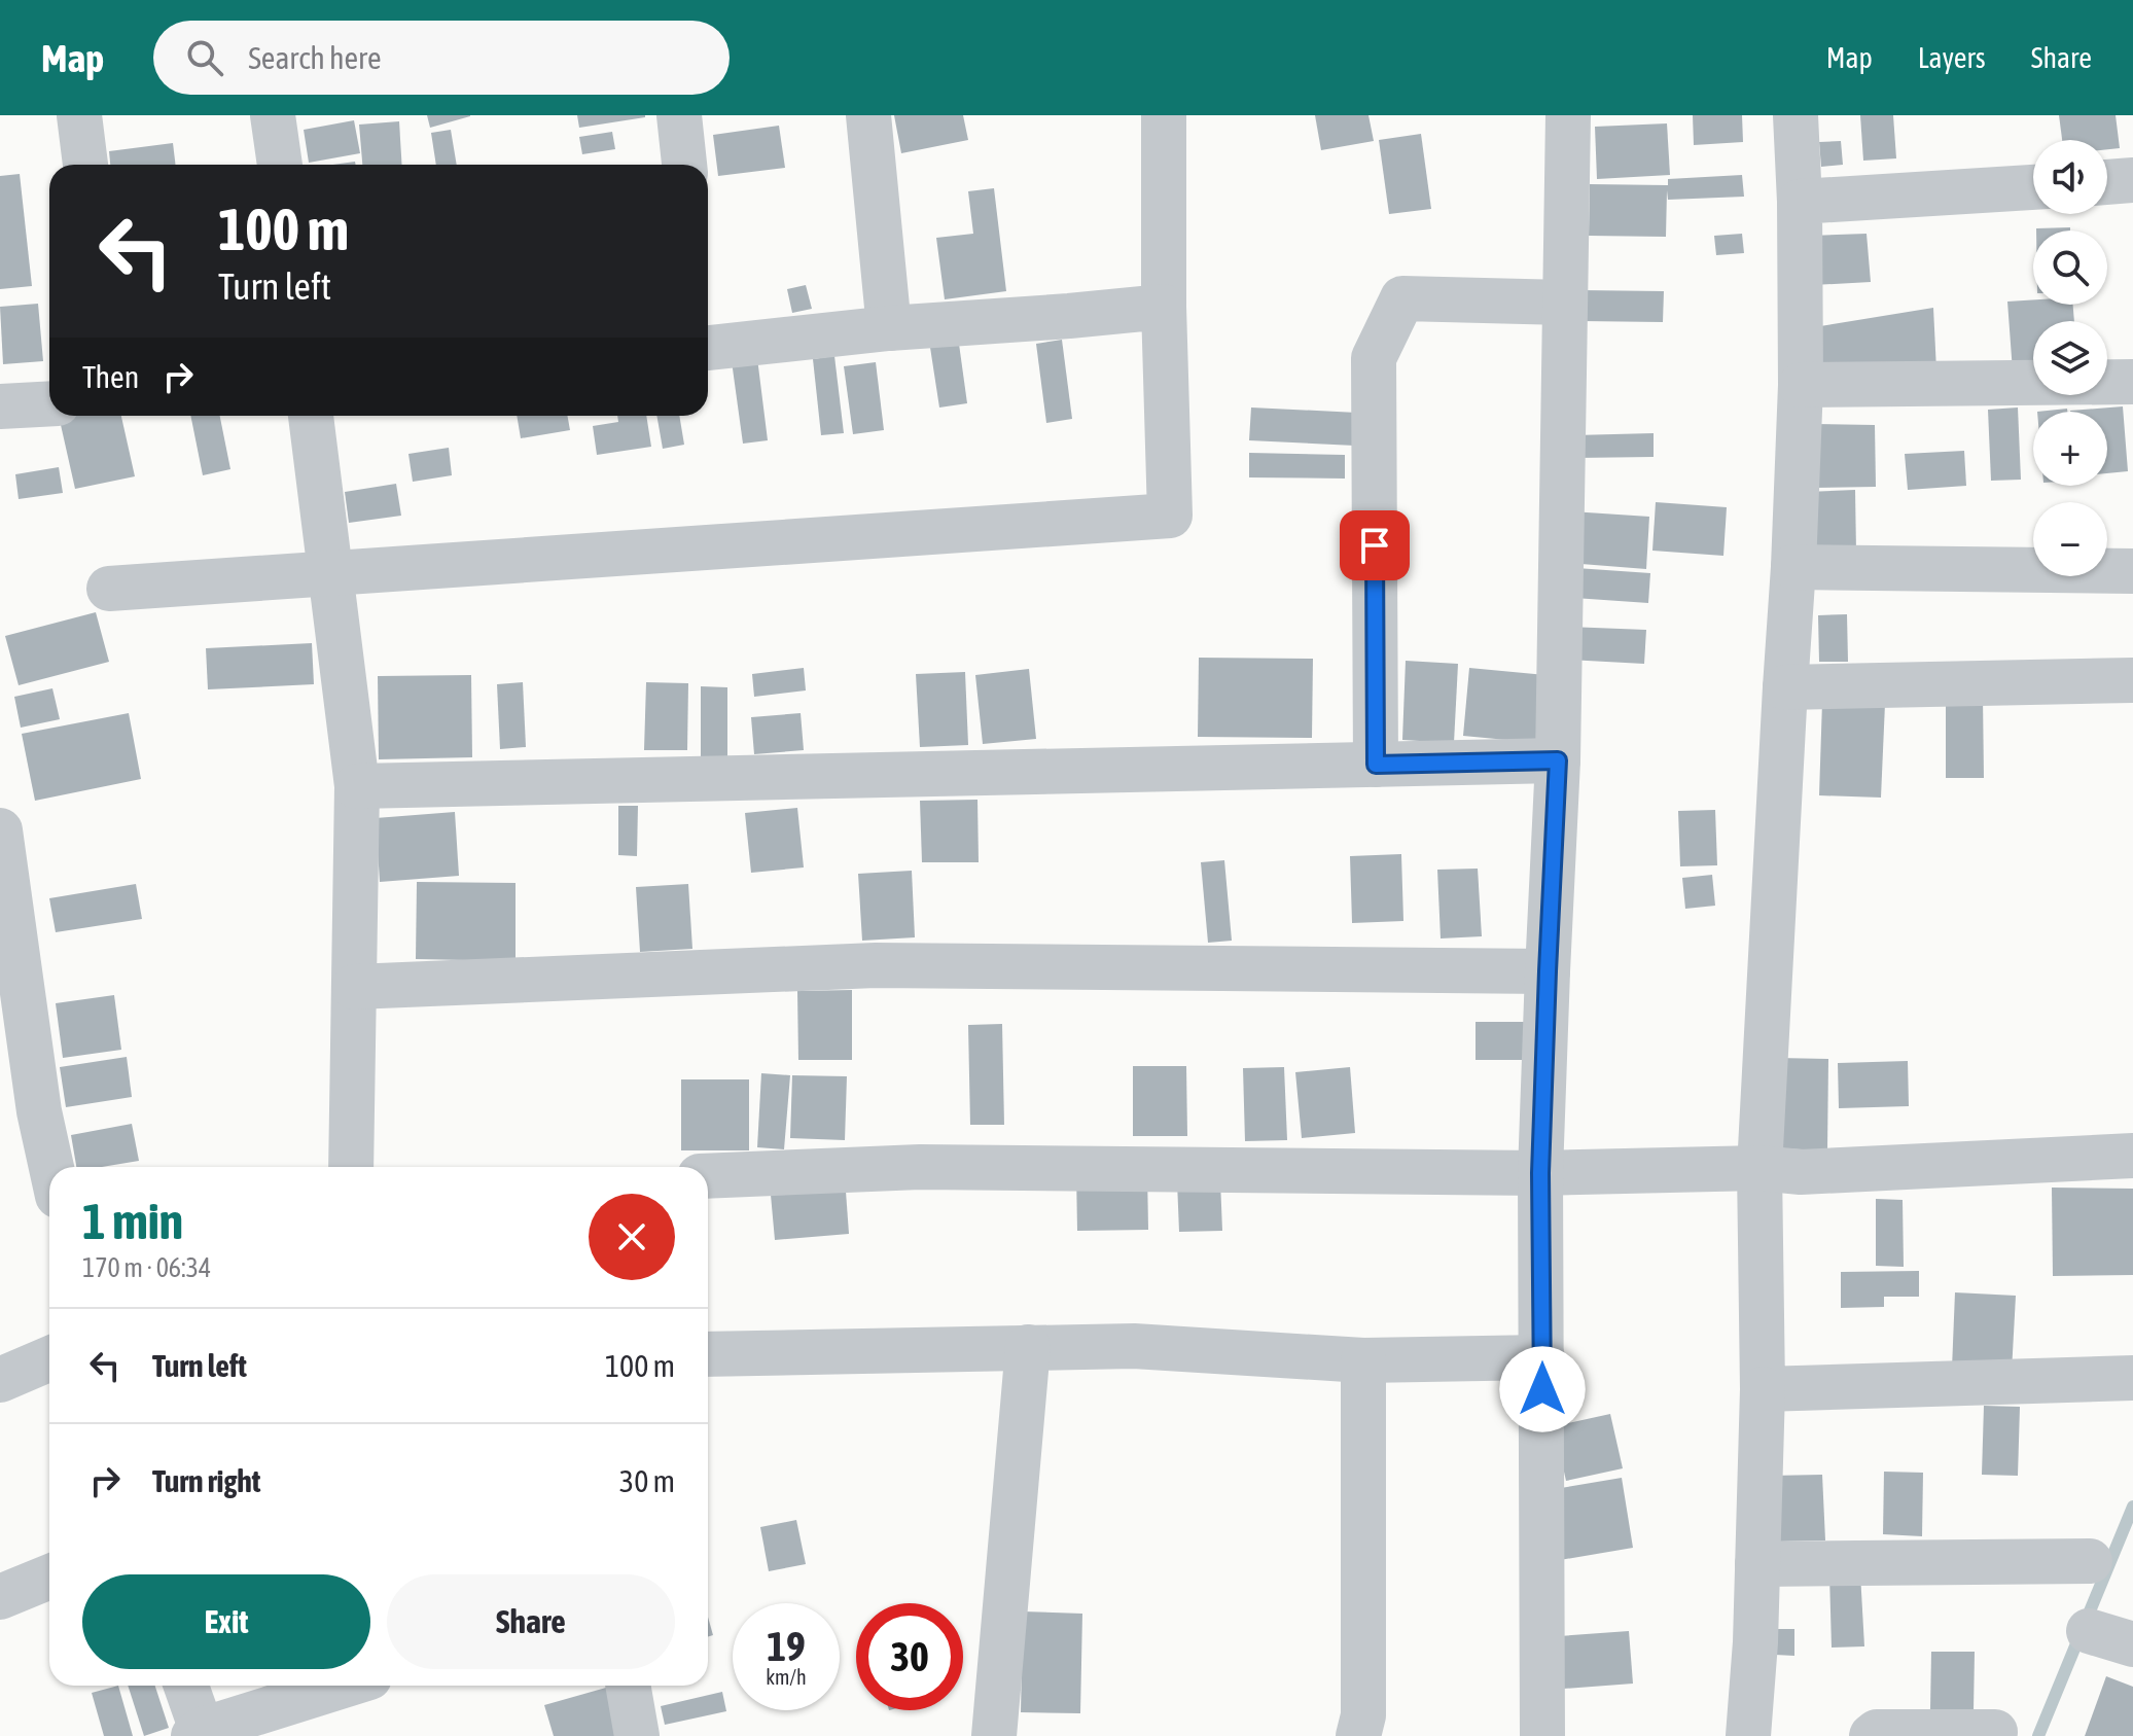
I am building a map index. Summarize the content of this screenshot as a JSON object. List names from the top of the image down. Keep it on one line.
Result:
{"page":{"header":"Map","search":"Search here","nav":["Map","Layers","Share"],"map_buttons":["+","−"],"turn":["100 m","Turn left"],"then":"Then","heading":["1 min","170 m · 06:34"],"list":[{"name":"Turn left","value":"100 m"},{"name":"Turn right","value":"30 m"}],"buttons":["Exit","Share"],"speed":"19 km/h","limit":"30"}}
